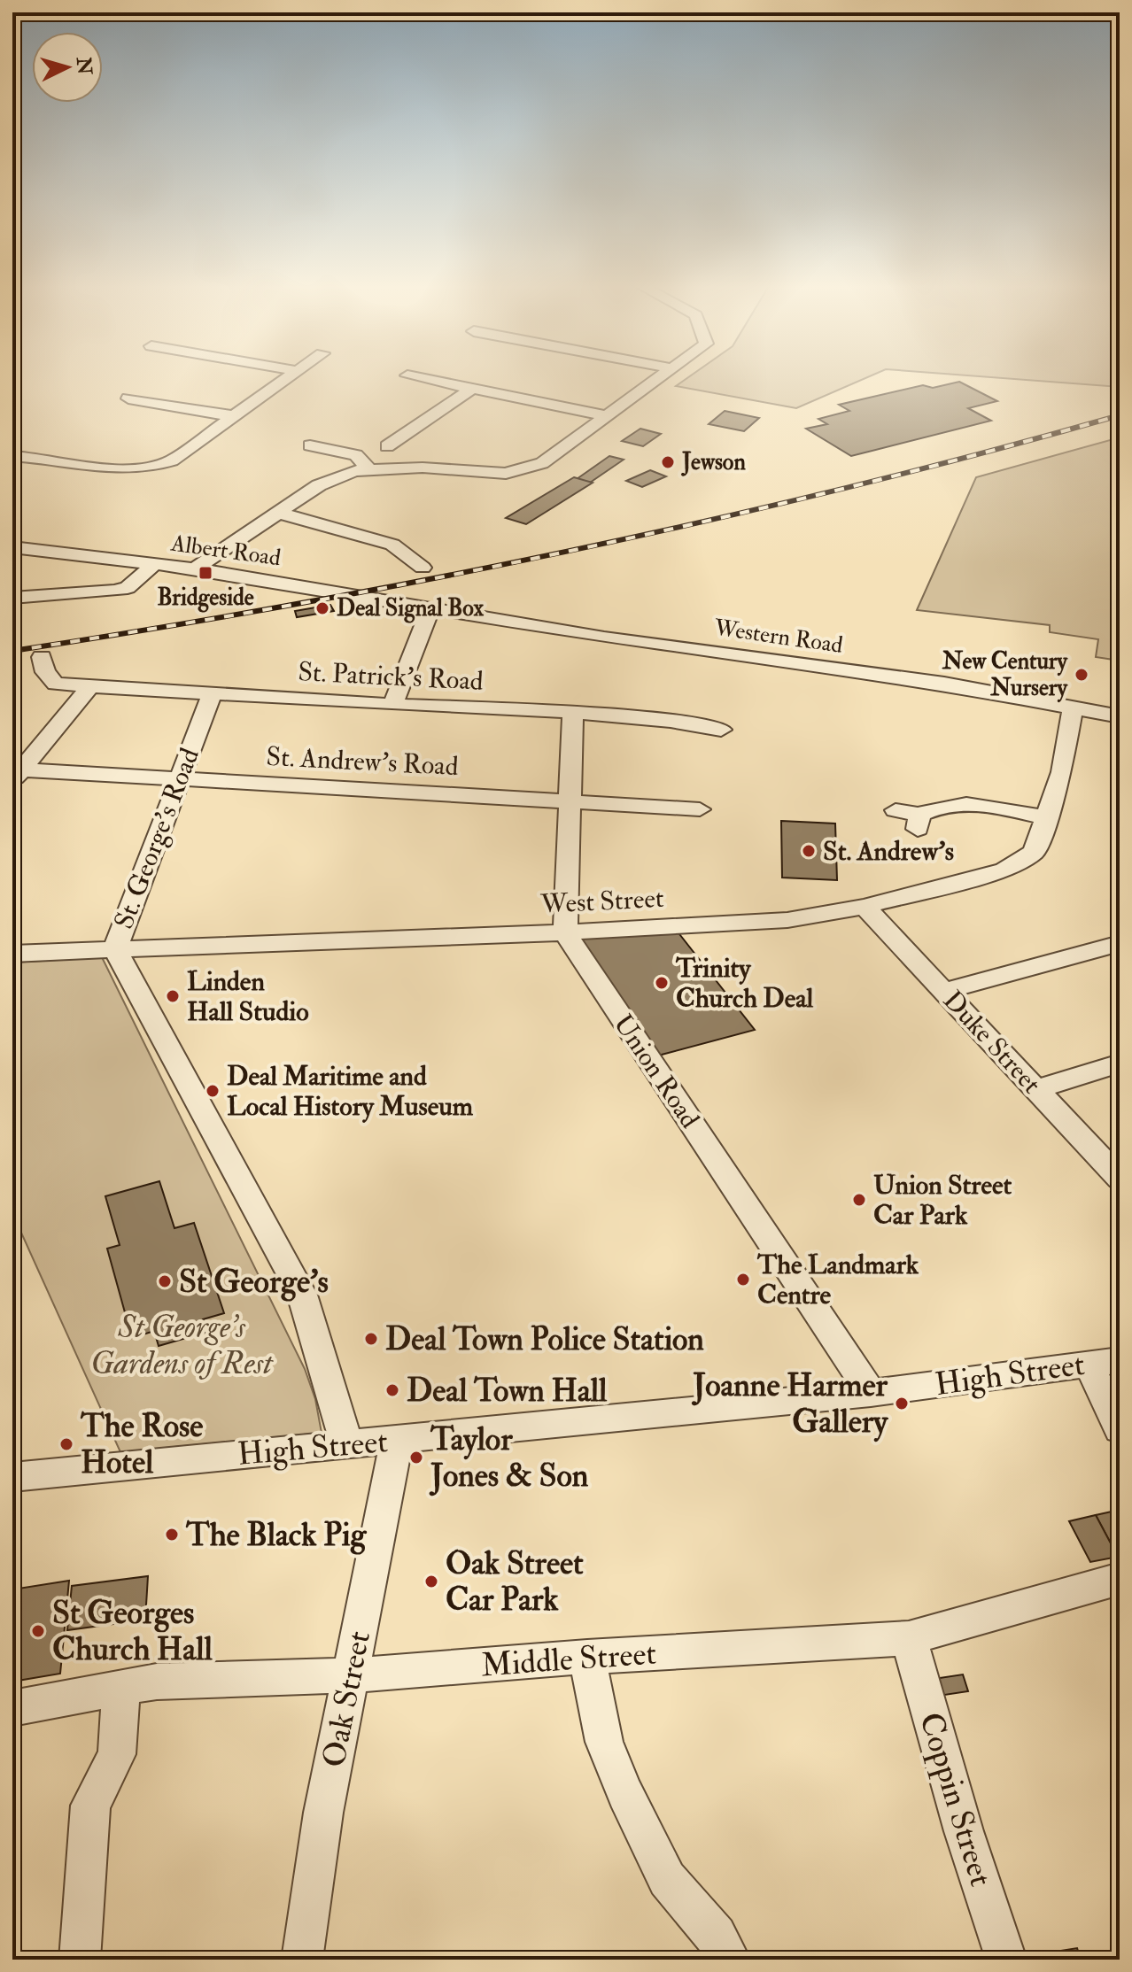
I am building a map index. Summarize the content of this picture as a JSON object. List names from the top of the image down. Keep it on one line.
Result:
{"streets":{"street":["Albert Road","Western Road","St. Patrick's Road","St. Andrew's Road","St. George's Road","West Street","Duke Street","Union Road","High Street","Middle Street","Oak Street","Coppin Street"]},"crossings":[["Albert Road","Western Road"],["Western Road","West Street"],["St. Patrick's Road","St. George's Road"],["St. Andrew's Road","St. George's Road"],["St. George's Road","West Street"],["St. George's Road","High Street"],["West Street","Duke Street"],["West Street","Union Road"],["Union Road","High Street"],["High Street","Oak Street"],["Middle Street","Oak Street"],["Middle Street","Coppin Street"]],"parks":["St George's Gardens of Rest"],"places":{"other":["Jewson","Deal Signal Box","New Century Nursery","St. Andrew's","Trinity Church Deal","Linden Hall Studio","Deal Maritime and Local History Museum","Union Street Car Park","The Landmark Centre","St George's","Deal Town Police Station","Deal Town Hall","Joanne Harmer Gallery","The Rose Hotel","Taylor Jones & Son","The Black Pig","Oak Street Car Park","St Georges Church Hall"],"transit":["Bridgeside"]},"north":"right"}
